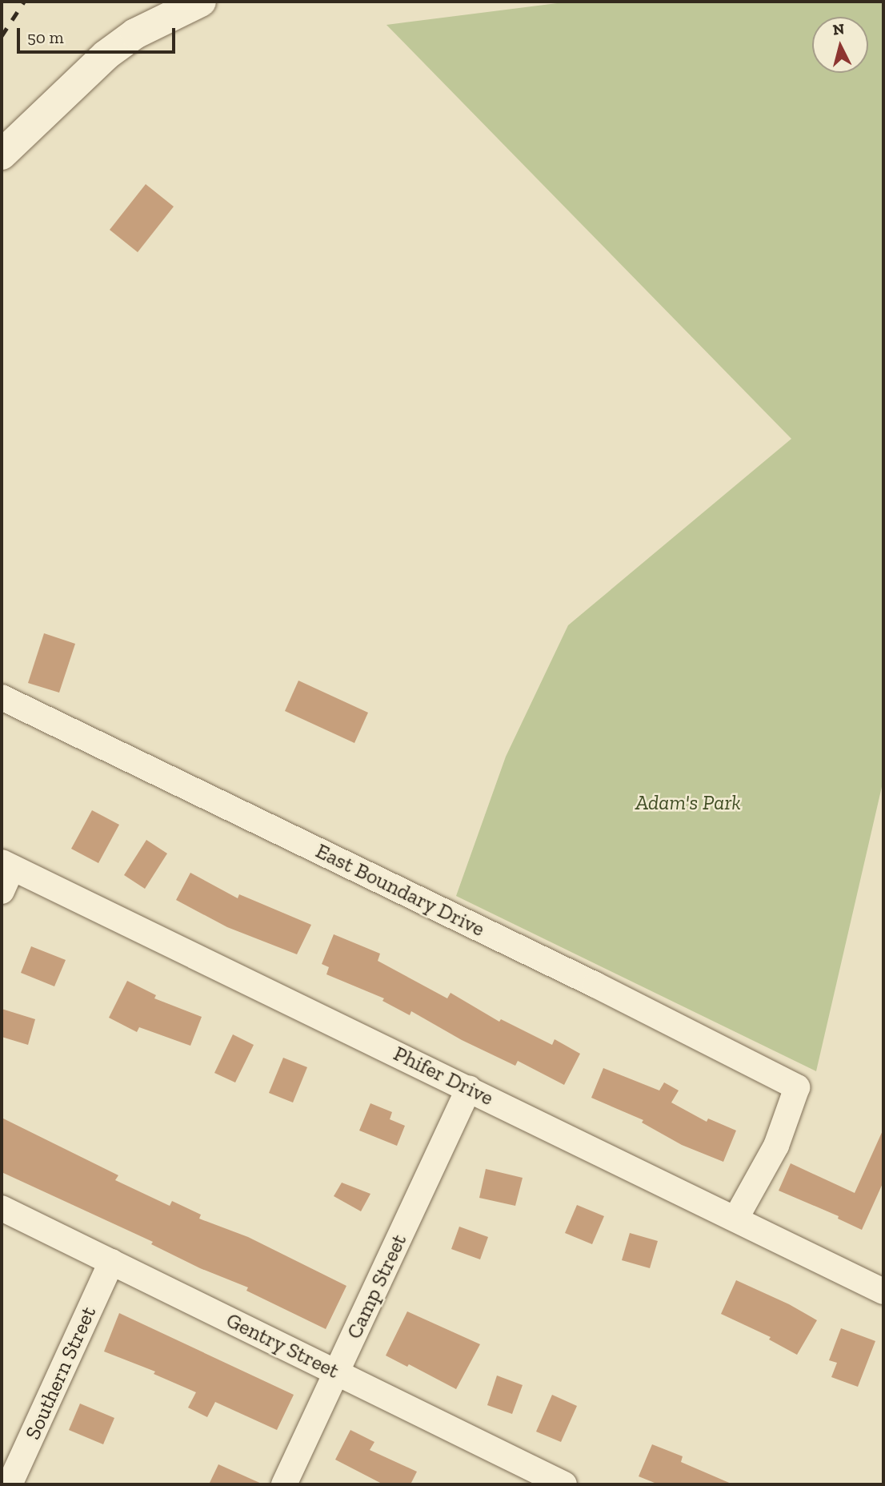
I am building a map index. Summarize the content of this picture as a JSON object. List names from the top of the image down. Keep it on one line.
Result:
{"streets":{"street":["East Boundary Drive","Phifer Drive","Camp Street","Gentry Street","Southern Street"]},"crossings":[["East Boundary Drive","Phifer Drive"],["Phifer Drive","Camp Street"],["Camp Street","Gentry Street"],["Gentry Street","Southern Street"]],"parks":["Adam's Park"],"scale_bar":"50 m","north":"top"}
